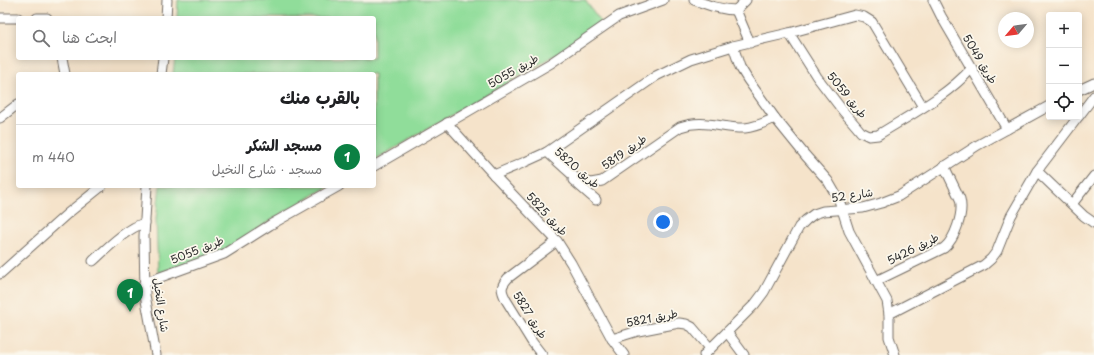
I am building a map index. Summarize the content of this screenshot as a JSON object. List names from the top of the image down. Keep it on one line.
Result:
{"streets":{"street":["طريق 5049","طريق 5055","طريق 5059","طريق 5819","طريق 5820","شارع 52","طريق 5825","طريق 5426","شارع النخيل","طريق 5827","طريق 5821"]},"crossings":[["طريق 5049","طريق 5059"],["طريق 5049","شارع 52"],["طريق 5055","طريق 5825"],["طريق 5055","شارع النخيل"],["طريق 5819","طريق 5820"],["شارع 52","طريق 5426"],["شارع 52","طريق 5821"],["طريق 5825","طريق 5827"],["طريق 5825","طريق 5821"]],"north":"bottom left","page":{"map_buttons":["+","−"],"search":"ابحث هنا","heading":"بالقرب منك","list":[{"mark":"1","name":"مسجد الشكر","note":"مسجد · شارع النخيل","value":"440 m"}],"pins":"1"}}
